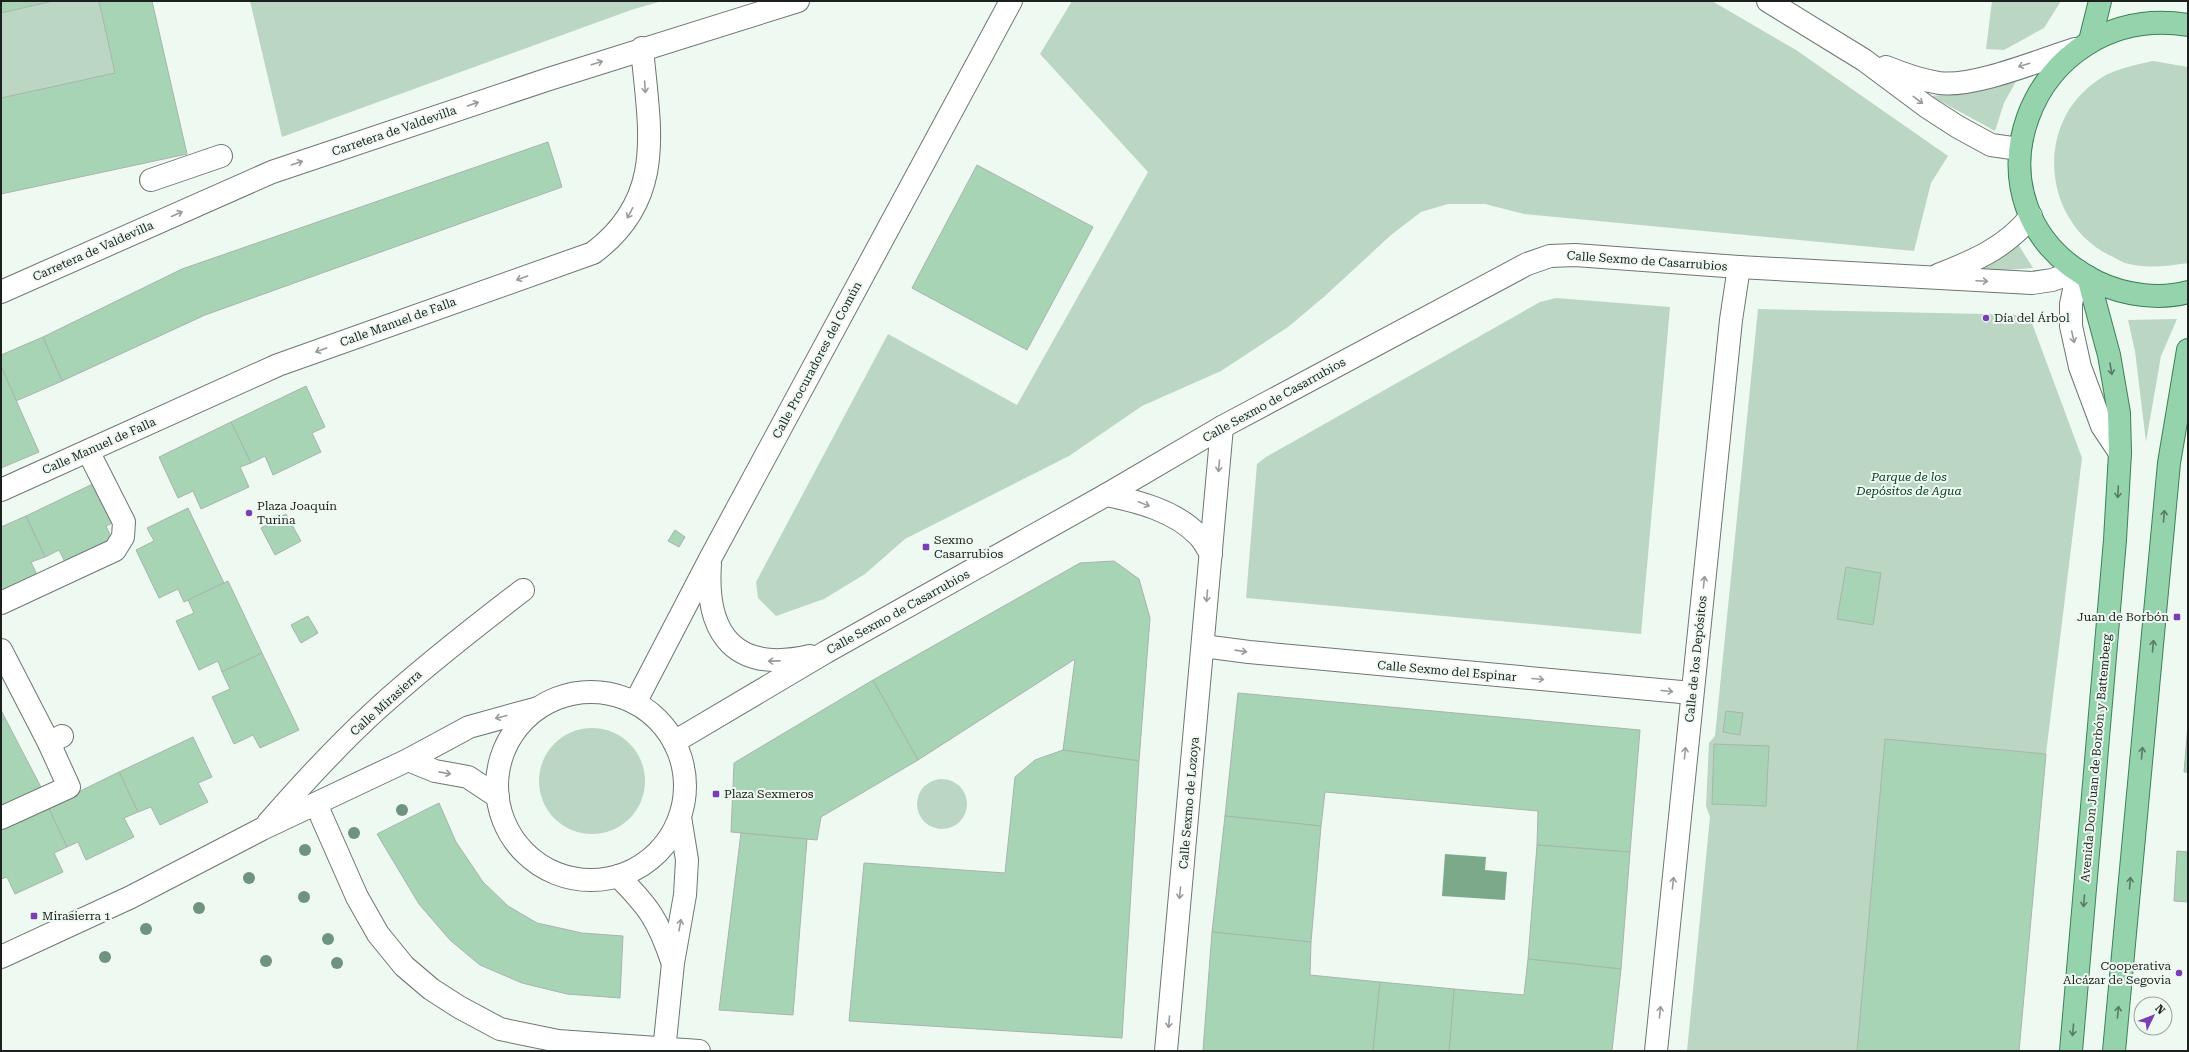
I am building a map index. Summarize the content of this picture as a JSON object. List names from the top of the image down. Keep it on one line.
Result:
{"streets":{"main road":["Avenida Don Juan de Borbón y Battemberg"],"street":["Carretera de Valdevilla","Calle Sexmo de Casarrubios","Calle Manuel de Falla","Calle Procuradores del Común","Calle de los Depósitos","Calle Sexmo del Espinar","Calle Mirasierra","Calle Sexmo de Lozoya"]},"crossings":[["Carretera de Valdevilla","Calle Manuel de Falla"],["Calle Sexmo de Casarrubios","Calle de los Depósitos"],["Calle Sexmo de Casarrubios","Avenida Don Juan de Borbón y Battemberg"],["Calle Sexmo de Casarrubios","Calle Sexmo de Lozoya"],["Calle de los Depósitos","Calle Sexmo del Espinar"],["Calle Sexmo del Espinar","Calle Sexmo de Lozoya"]],"one_way":["Carretera de Valdevilla","Calle Manuel de Falla","Calle de los Depósitos","Calle Sexmo del Espinar","Calle Sexmo de Lozoya"],"parks":["Parque de los Depósitos de Agua"],"places":{"other":["Día del Árbol","Plaza Joaquín Turina","Cooperativa Alcázar de Segovia"],"transit":["Sexmo Casarrubios","Juan de Borbón","Plaza Sexmeros","Mirasierra 1"]},"north":"top right"}
